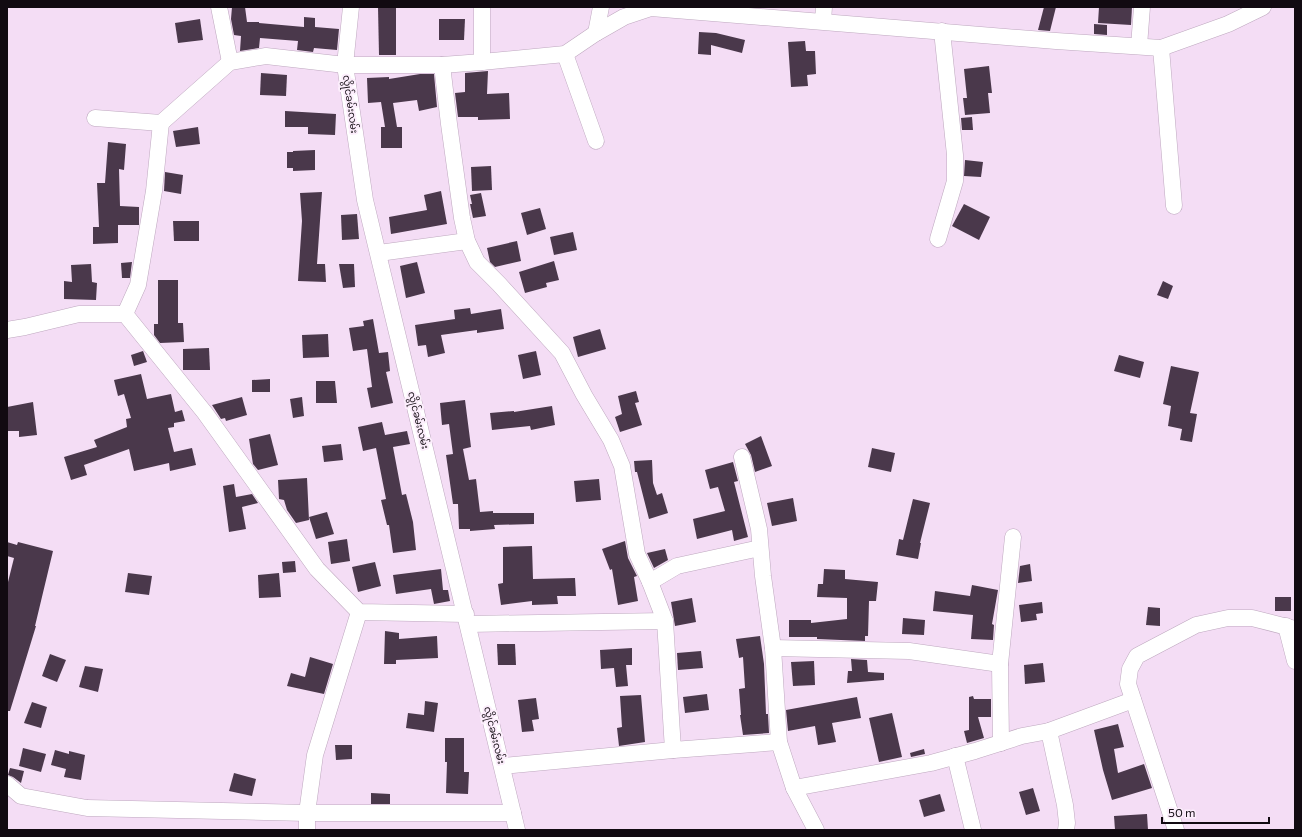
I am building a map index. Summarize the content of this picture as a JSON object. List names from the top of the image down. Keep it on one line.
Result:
{"streets":{"street":["လွိုင်ခမ်းလမ်း"]},"scale_bar":"50 m"}
